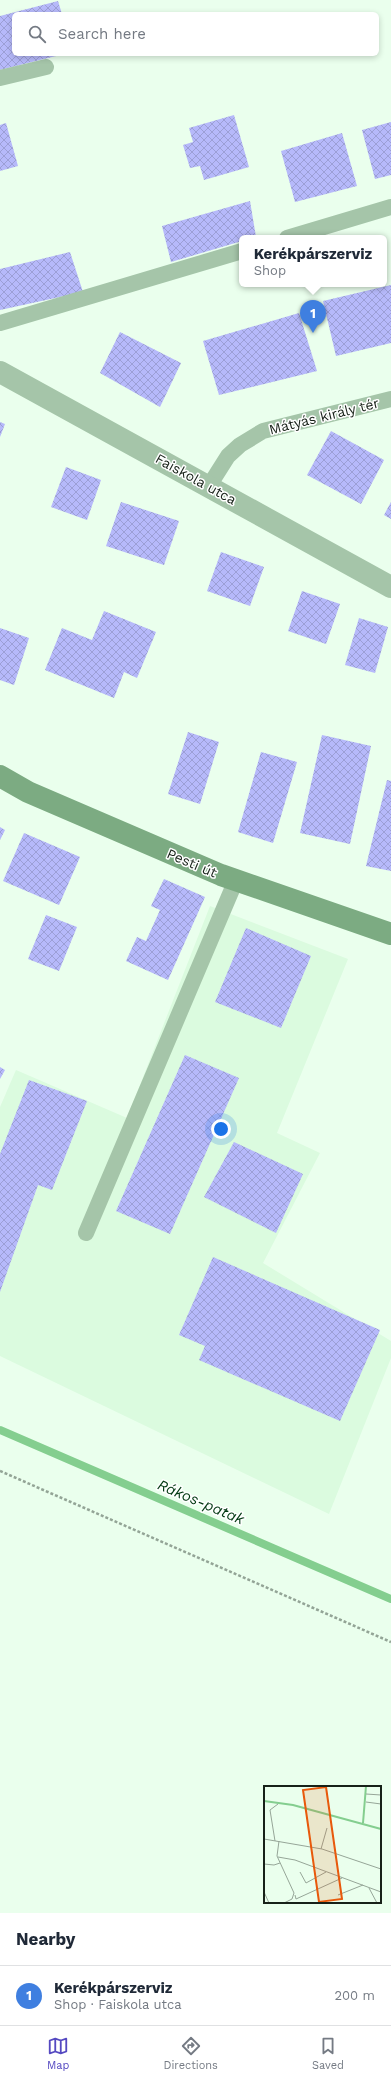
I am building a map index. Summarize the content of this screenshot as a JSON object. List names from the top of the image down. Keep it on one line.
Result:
{"streets":{"main road":["Pesti út"],"street":["Faiskola utca"],"lane":["Mátyás király tér"]},"crossings":[["Mátyás király tér","Faiskola utca"]],"water":["Rákos-patak"],"page":{"search":"Search here","popup":["Kerékpárszerviz","Shop"],"pins":"1","heading":"Nearby","list":[{"mark":"1","name":"Kerékpárszerviz","note":"Shop · Faiskola utca","value":"200 m"}],"nav":["Map","Directions","Saved"]}}
